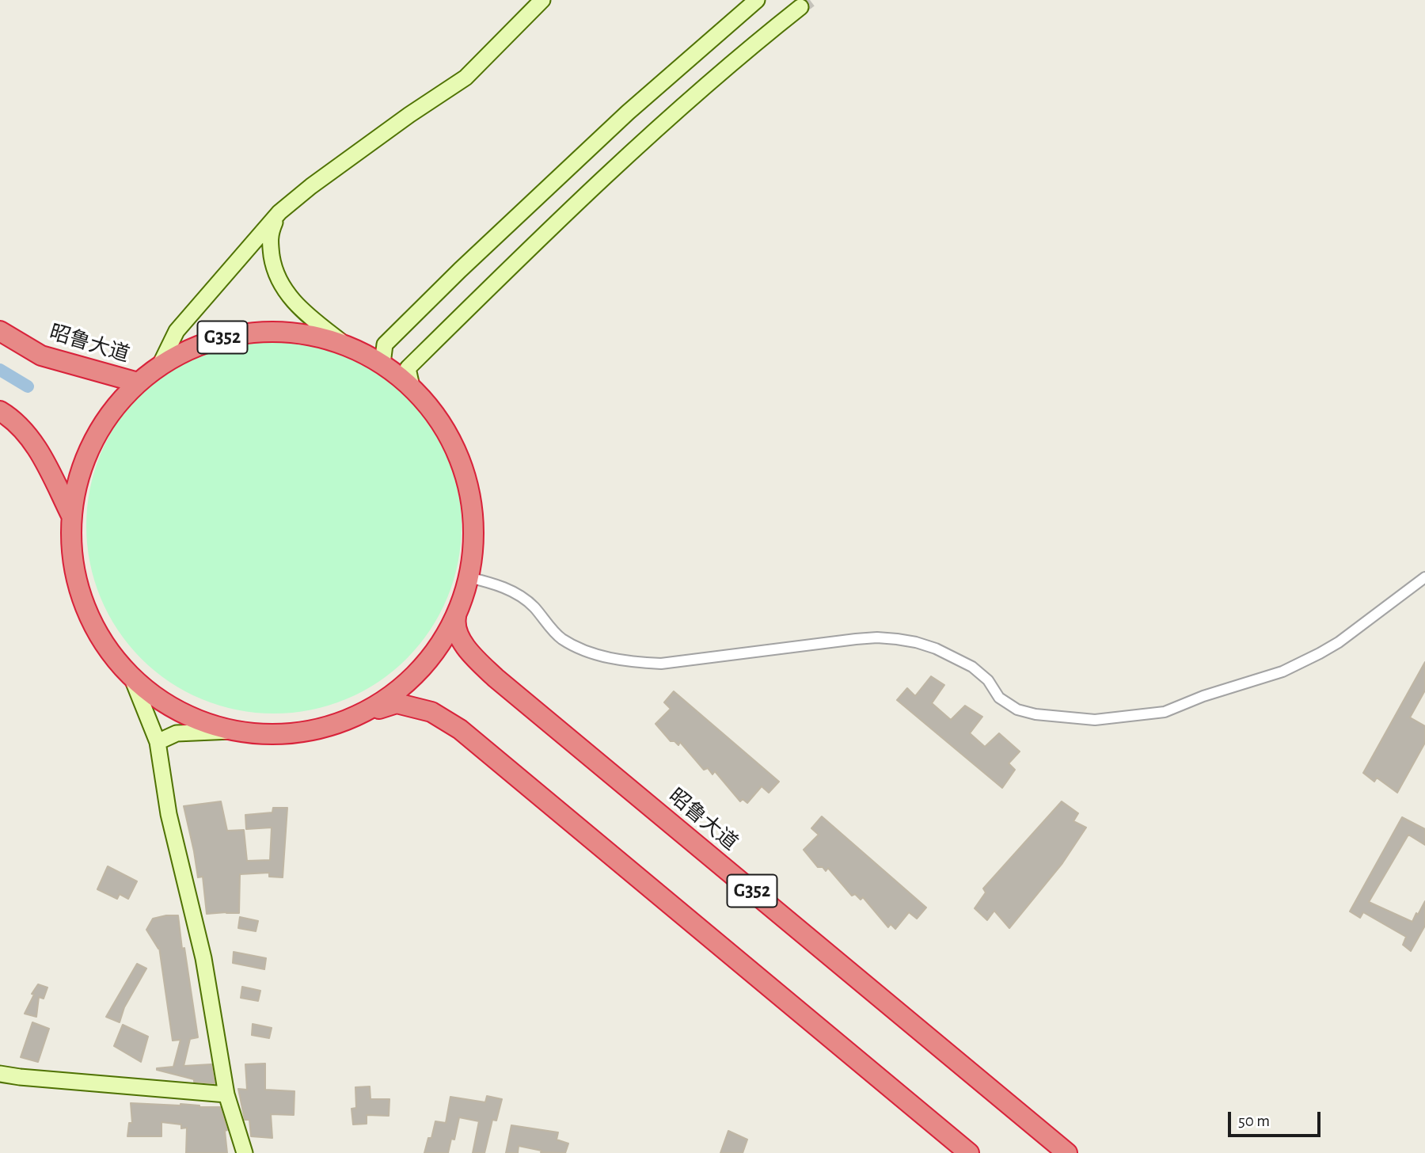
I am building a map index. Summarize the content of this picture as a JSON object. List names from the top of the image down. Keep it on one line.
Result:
{"streets":{"highway":["G352","昭鲁大道"]},"scale_bar":"50 m"}
